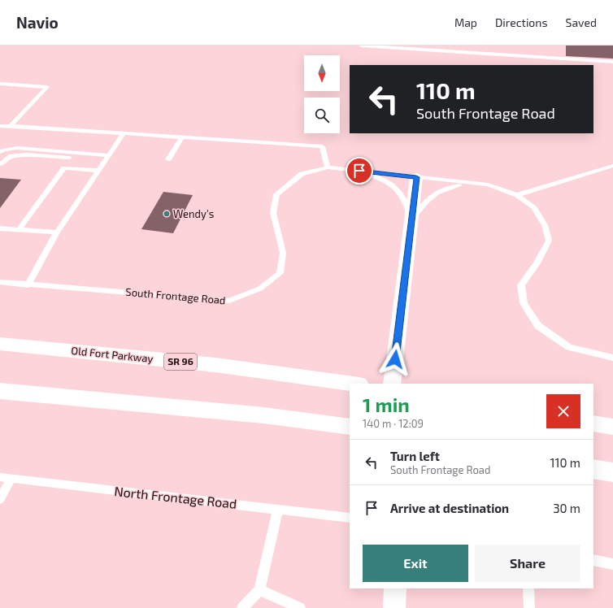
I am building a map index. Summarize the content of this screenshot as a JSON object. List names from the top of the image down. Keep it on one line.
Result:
{"streets":{"main road":["Old Fort Parkway","SR 96"],"lane":["South Frontage Road","North Frontage Road"]},"places":["Wendy's"],"north":"bottom","page":{"header":"Navio","nav":["Map","Directions","Saved"],"turn":["110 m","South Frontage Road"],"heading":["1 min","140 m · 12:09"],"list":[{"name":"Turn left","note":"South Frontage Road","value":"110 m"},{"name":"Arrive at destination","value":"30 m"}],"buttons":["Exit","Share"]}}
